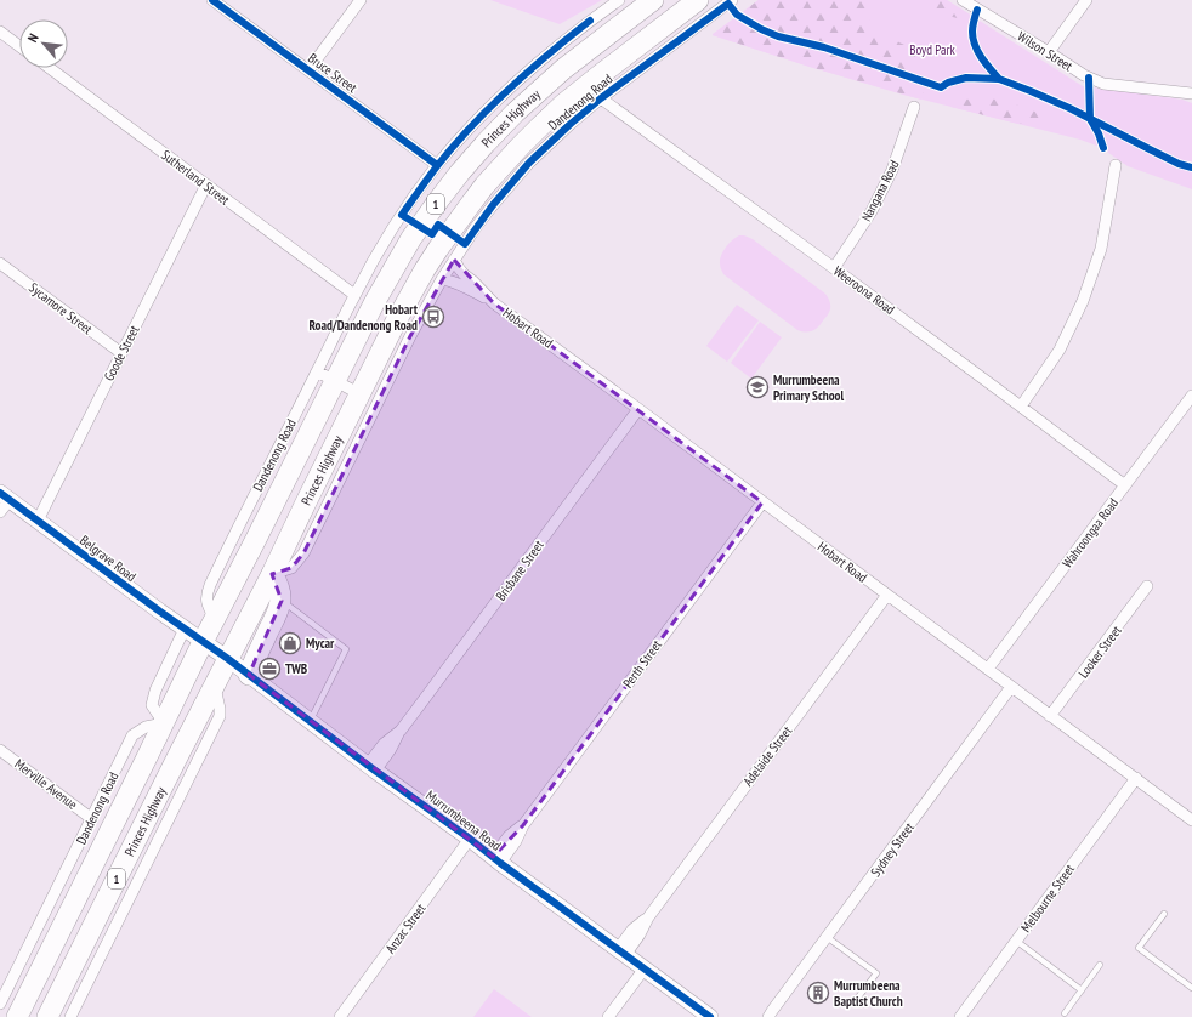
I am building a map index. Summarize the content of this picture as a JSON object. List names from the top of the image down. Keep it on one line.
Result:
{"streets":{"highway":["Princes Highway","1"],"main road":["Belgrave Road","Murrumbeena Road"],"street":["Wilson Street","Bruce Street","Dandenong Road","Sutherland Street","Nangana Road","Weeroona Road","Sycamore Street","Hobart Road","Goode Street","Wahroongaa Road","Brisbane Street","Looker Street","Perth Street","Adelaide Street","Merville Avenue","Sydney Street","Melbourne Street","Anzac Street"]},"crossings":[["Dandenong Road","Princes Highway"],["Dandenong Road","Weeroona Road"],["Dandenong Road","Hobart Road"],["Dandenong Road","Merville Avenue"],["Princes Highway","Belgrave Road"],["Princes Highway","Murrumbeena Road"],["Sutherland Street","Goode Street"],["Nangana Road","Weeroona Road"],["Weeroona Road","Wahroongaa Road"],["Sycamore Street","Goode Street"],["Hobart Road","Wahroongaa Road"],["Hobart Road","Brisbane Street"],["Hobart Road","Looker Street"],["Hobart Road","Perth Street"],["Hobart Road","Adelaide Street"],["Hobart Road","Sydney Street"],["Hobart Road","Melbourne Street"],["Goode Street","Belgrave Road"],["Belgrave Road","Murrumbeena Road"],["Brisbane Street","Murrumbeena Road"],["Perth Street","Murrumbeena Road"],["Adelaide Street","Murrumbeena Road"],["Murrumbeena Road","Anzac Street"]],"parks":["Boyd Park"],"places":{"bus stop":["Hobart Road/Dandenong Road"],"school or university":["Murrumbeena Primary School"],"shop":["Mycar"],"office":["TWB"],"building":["Murrumbeena Baptist Church"]},"north":"top left"}
